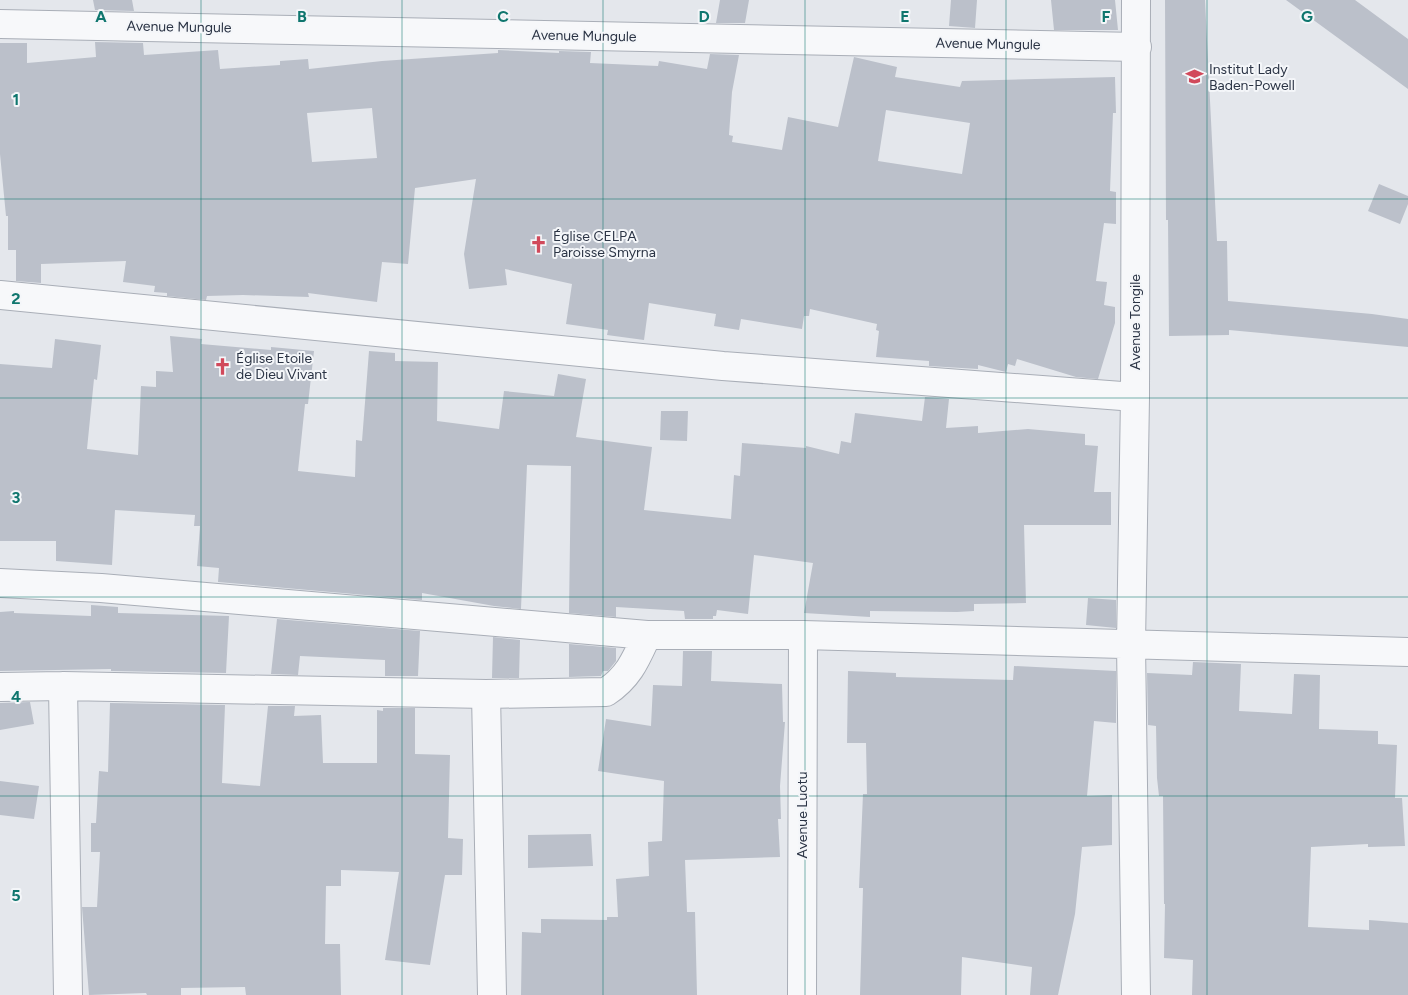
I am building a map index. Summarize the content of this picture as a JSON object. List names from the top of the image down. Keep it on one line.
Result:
{"streets":{"street":["Avenue Mungule","Avenue Tongile","Avenue Luotu"]},"crossings":[["Avenue Mungule","Avenue Tongile"]],"places":{"school or university":["Institut Lady Baden-Powell"],"church":["Église CELPA Paroisse Smyrna","Église Etoile de Dieu Vivant"]},"grid":{"columns":["A","B","C","D","E","F","G"],"rows":["1","2","3","4","5"]}}
